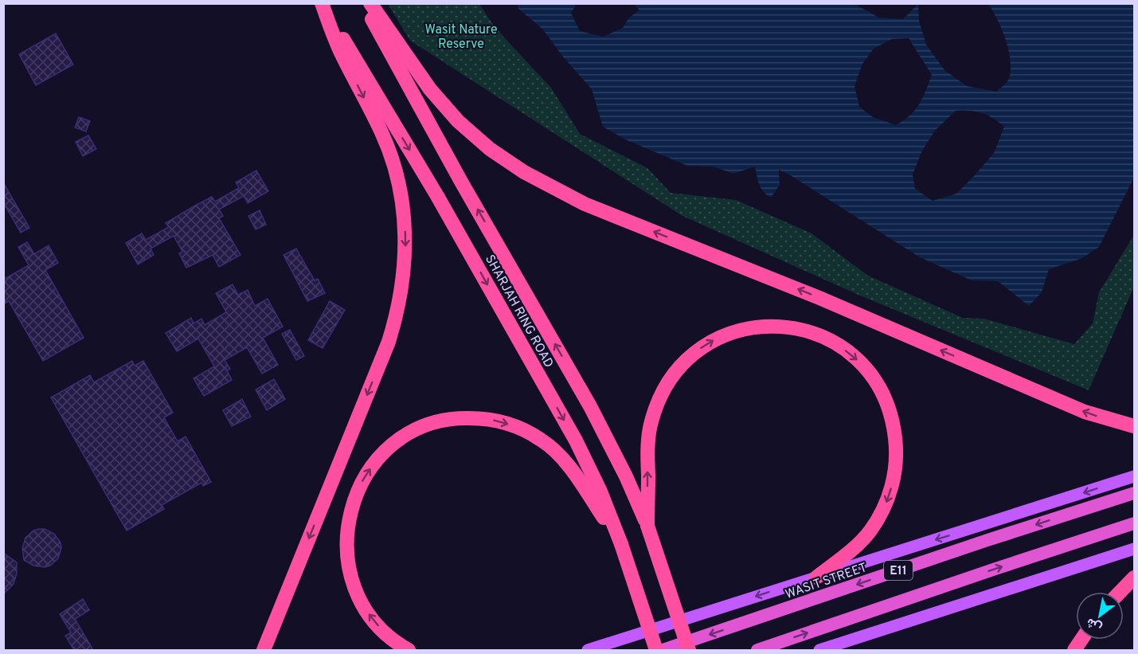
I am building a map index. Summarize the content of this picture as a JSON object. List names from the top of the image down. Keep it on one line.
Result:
{"streets":{"highway":["SHARJAH RING ROAD","E11","WASIT STREET"]},"parks":["Wasit Nature Reserve"],"north":"bottom left"}
